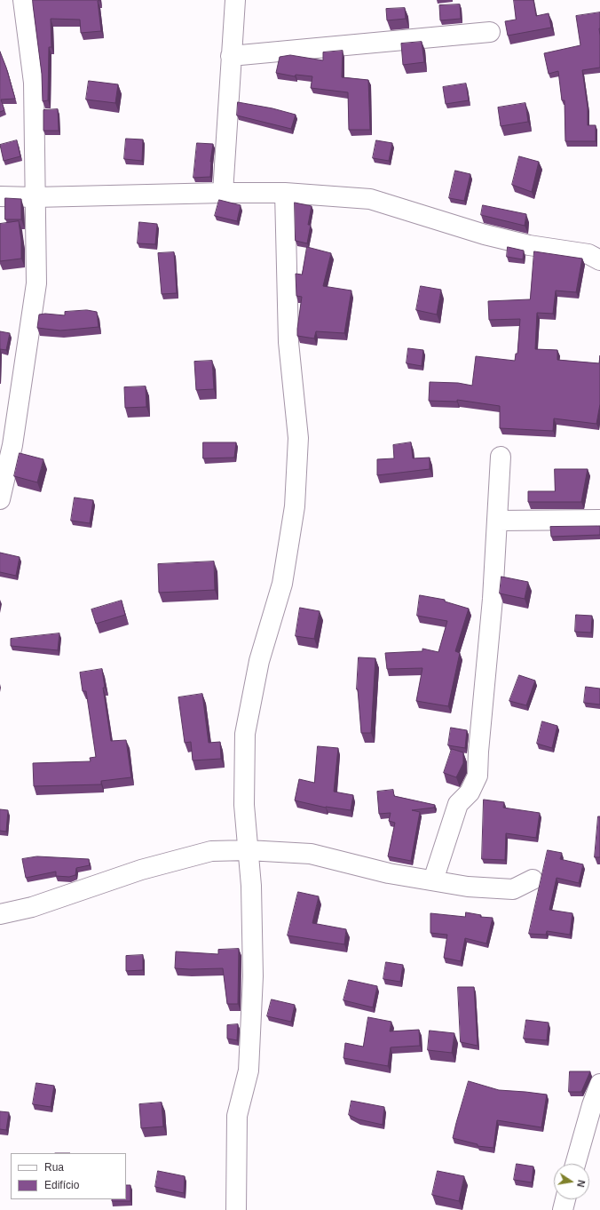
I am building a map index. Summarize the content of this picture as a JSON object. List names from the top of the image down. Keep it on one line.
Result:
{"legend":["Rua","Edifício"],"north":"right"}
